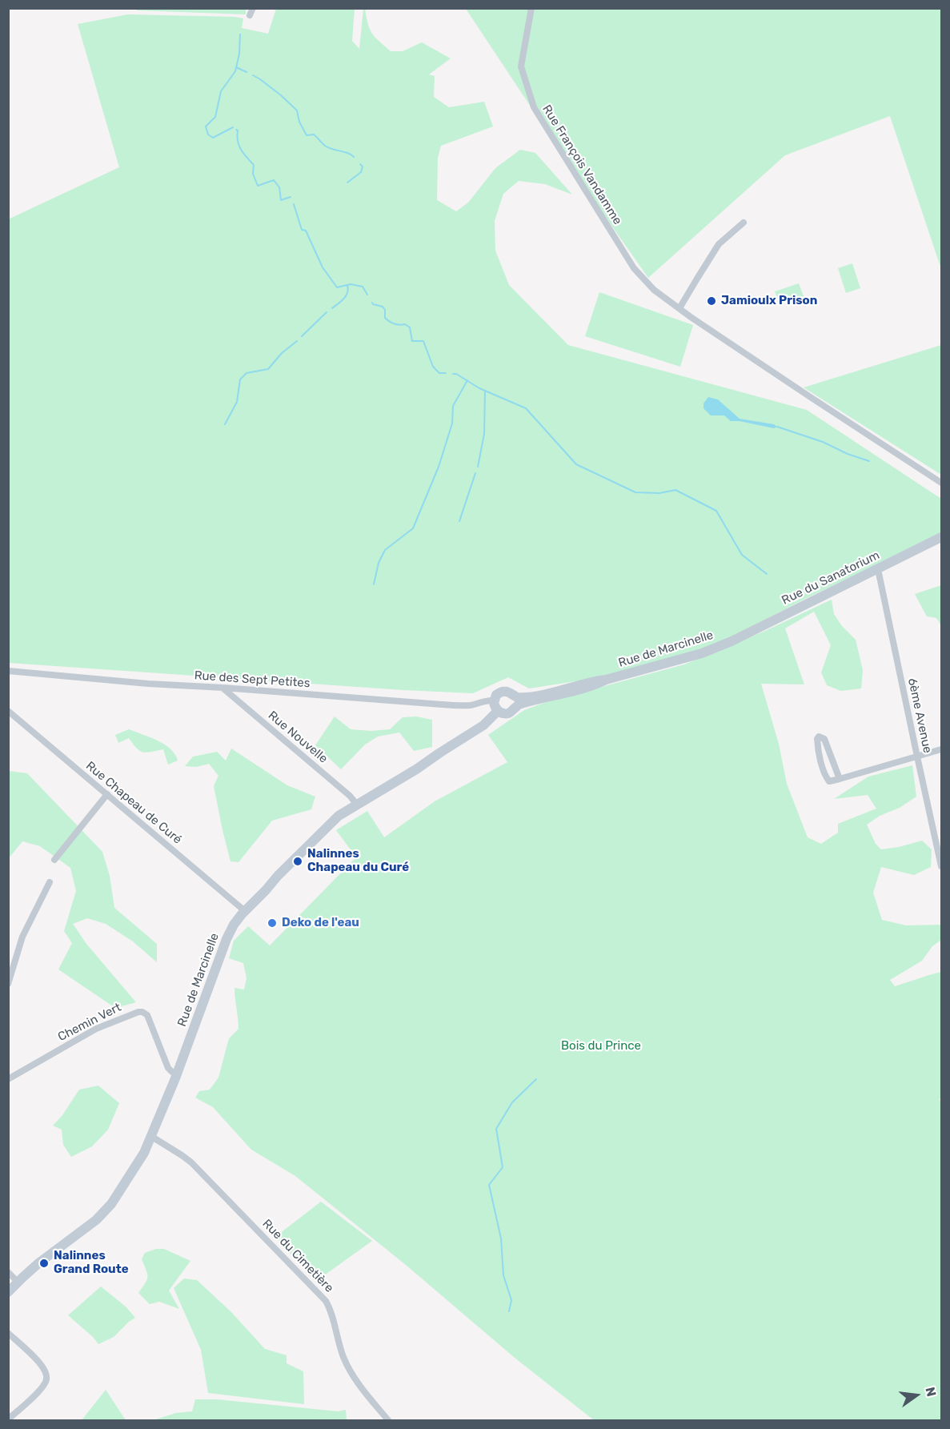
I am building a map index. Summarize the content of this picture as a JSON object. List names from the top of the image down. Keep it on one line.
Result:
{"streets":{"street":["Rue François Vandamme","Rue du Sanatorium","Rue de Marcinelle","Rue des Sept Petites","6ème Avenue","Rue Nouvelle","Rue Chapeau de Curé","Chemin Vert","Rue du Cimetière"]},"crossings":[["Rue du Sanatorium","Rue de Marcinelle"],["Rue du Sanatorium","6ème Avenue"],["Rue de Marcinelle","Rue des Sept Petites"],["Rue de Marcinelle","Rue Nouvelle"],["Rue de Marcinelle","Rue Chapeau de Curé"],["Rue de Marcinelle","Chemin Vert"],["Rue de Marcinelle","Rue du Cimetière"],["Rue des Sept Petites","Rue Nouvelle"]],"parks":["Bois du Prince"],"places":["Jamioulx Prison","Nalinnes Chapeau du Curé","Deko de l'eau","Nalinnes Grand Route"],"north":"right"}
